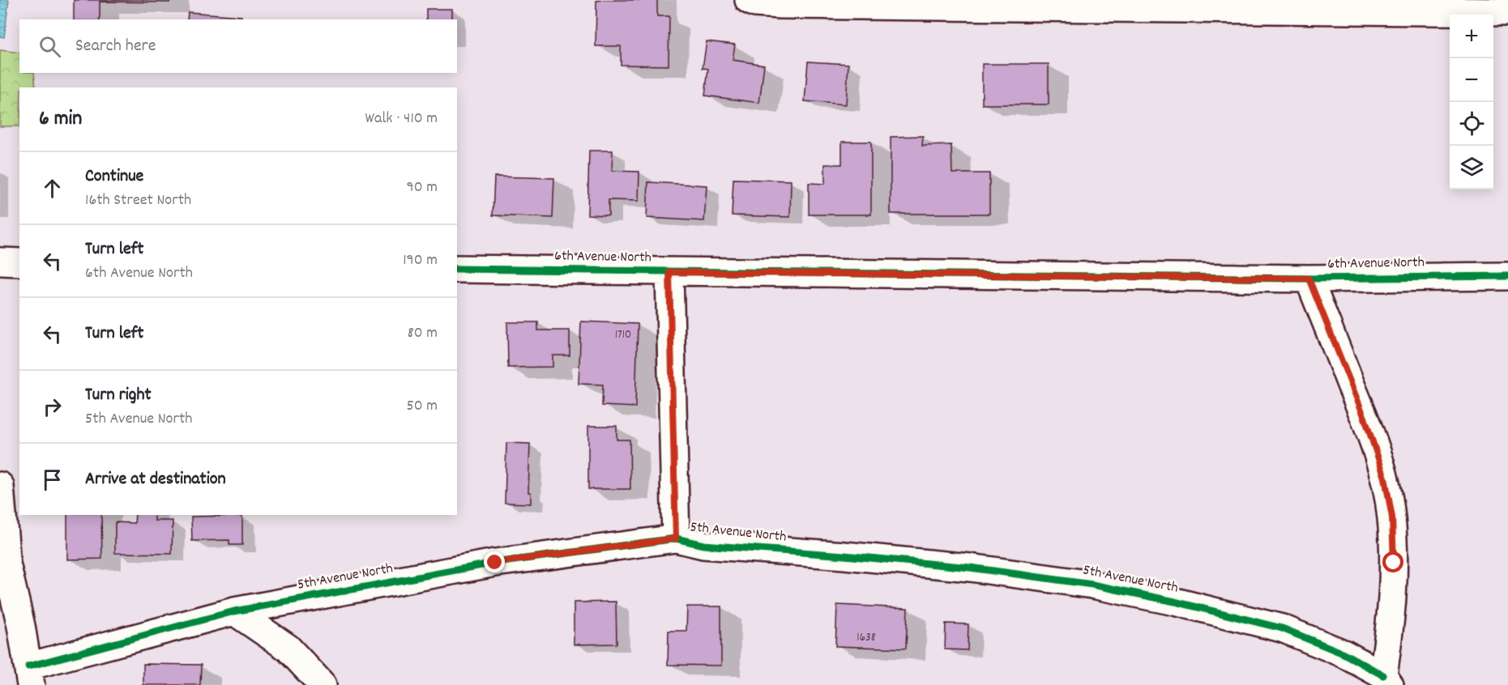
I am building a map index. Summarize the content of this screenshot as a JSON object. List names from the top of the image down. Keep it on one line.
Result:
{"streets":{"street":["6th Avenue North","5th Avenue North"]},"house_numbers":["1710","1638"],"page":{"map_buttons":["+","−"],"search":"Search here","heading":["6 min","Walk · 410 m"],"list":[["Continue","16th Street North","90 m"],["Turn left","6th Avenue North","190 m"],["Turn left","80 m"],["Turn right","5th Avenue North","50 m"],"Arrive at destination"]}}
